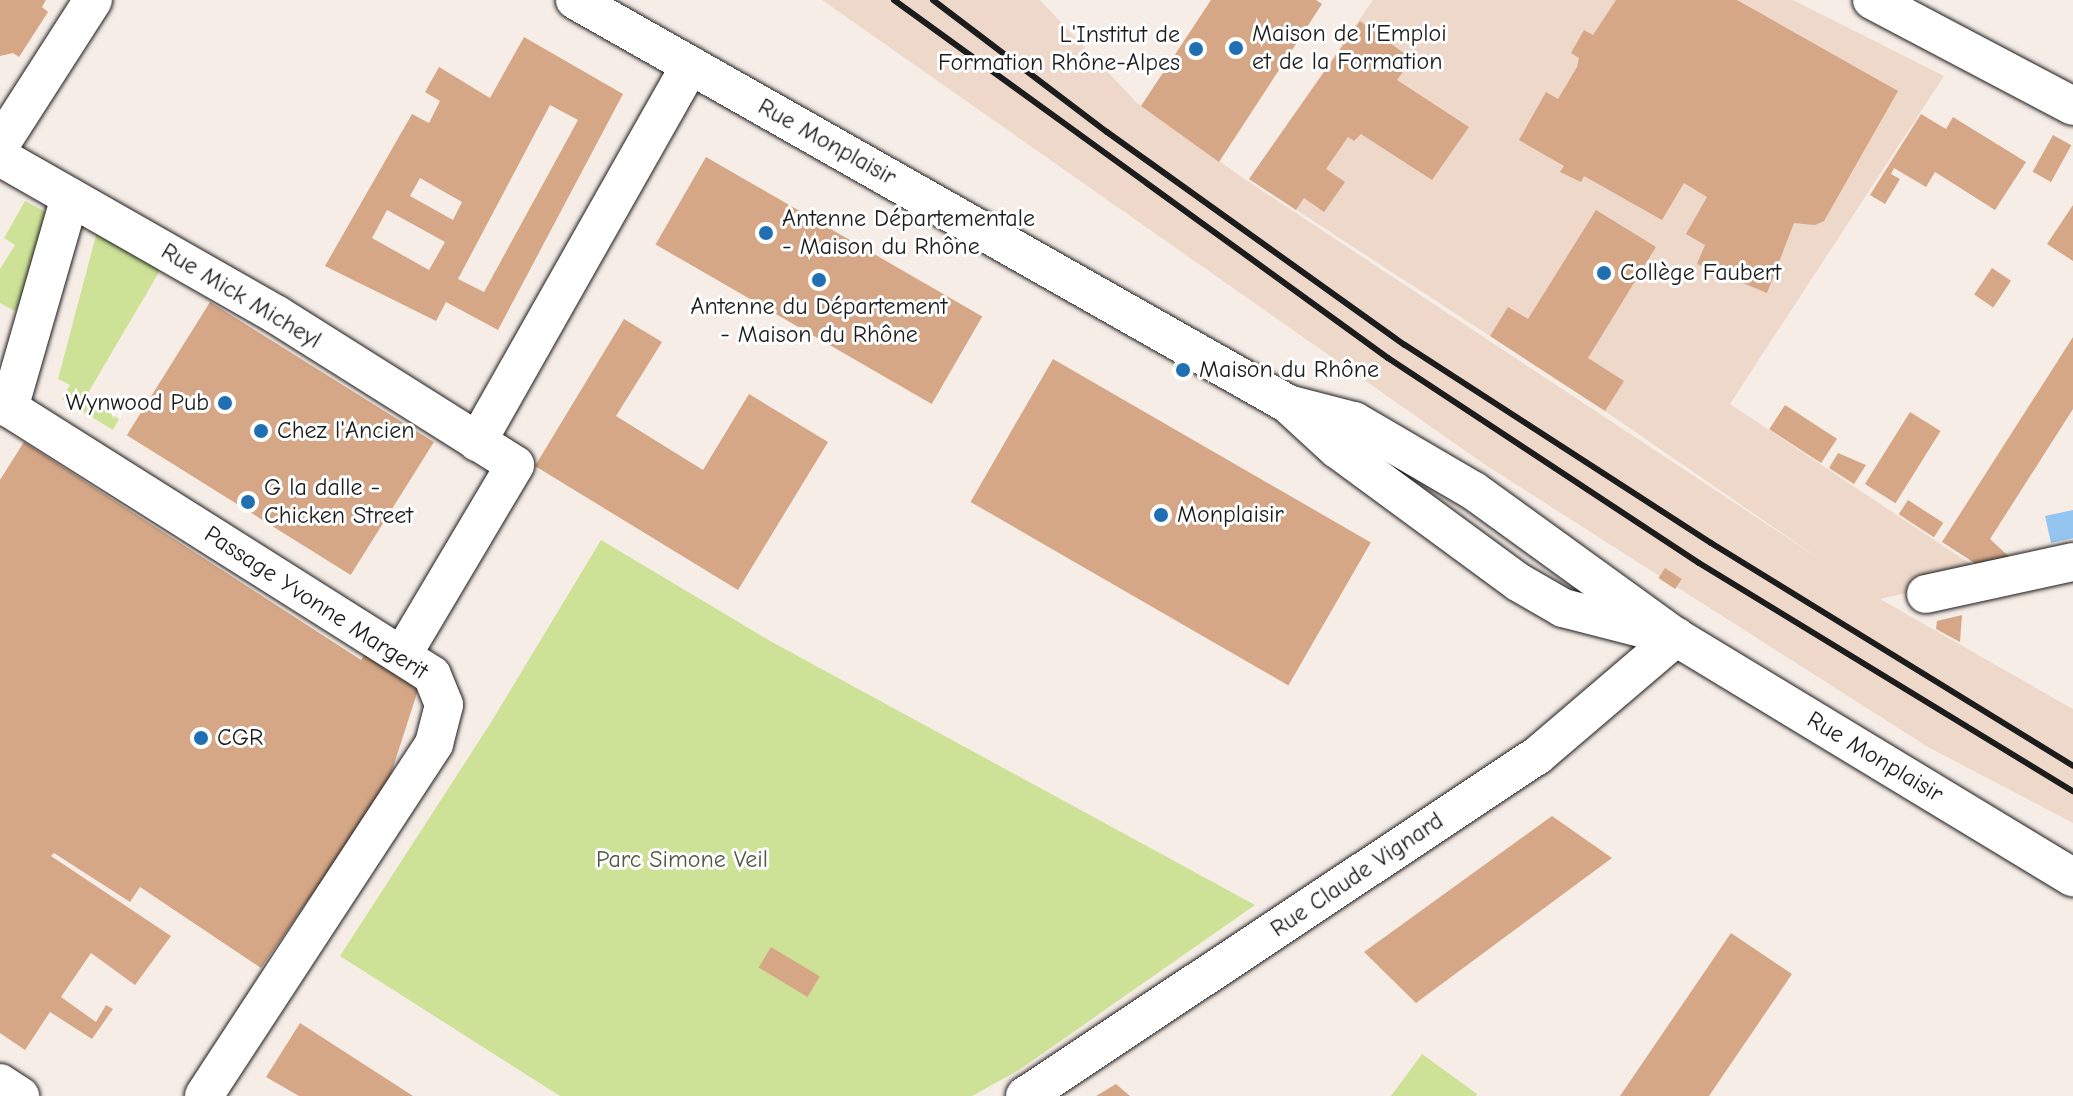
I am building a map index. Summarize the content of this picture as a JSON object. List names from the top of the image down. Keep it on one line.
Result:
{"streets":{"street":["Rue Monplaisir","Rue Mick Micheyl","Passage Yvonne Margerit","Rue Claude Vignard"]},"crossings":[["Rue Monplaisir","Rue Claude Vignard"],["Rue Mick Micheyl","Passage Yvonne Margerit"]],"parks":["Parc Simone Veil"],"places":["Maison de l’Emploi et de la Formation","L'Institut de Formation Rhône-Alpes","Antenne Départementale - Maison du Rhône","Collège Faubert","Antenne du Département - Maison du Rhône","Maison du Rhône","Wynwood Pub","Chez l'Ancien","G la dalle - Chicken Street","Monplaisir","CGR"]}
